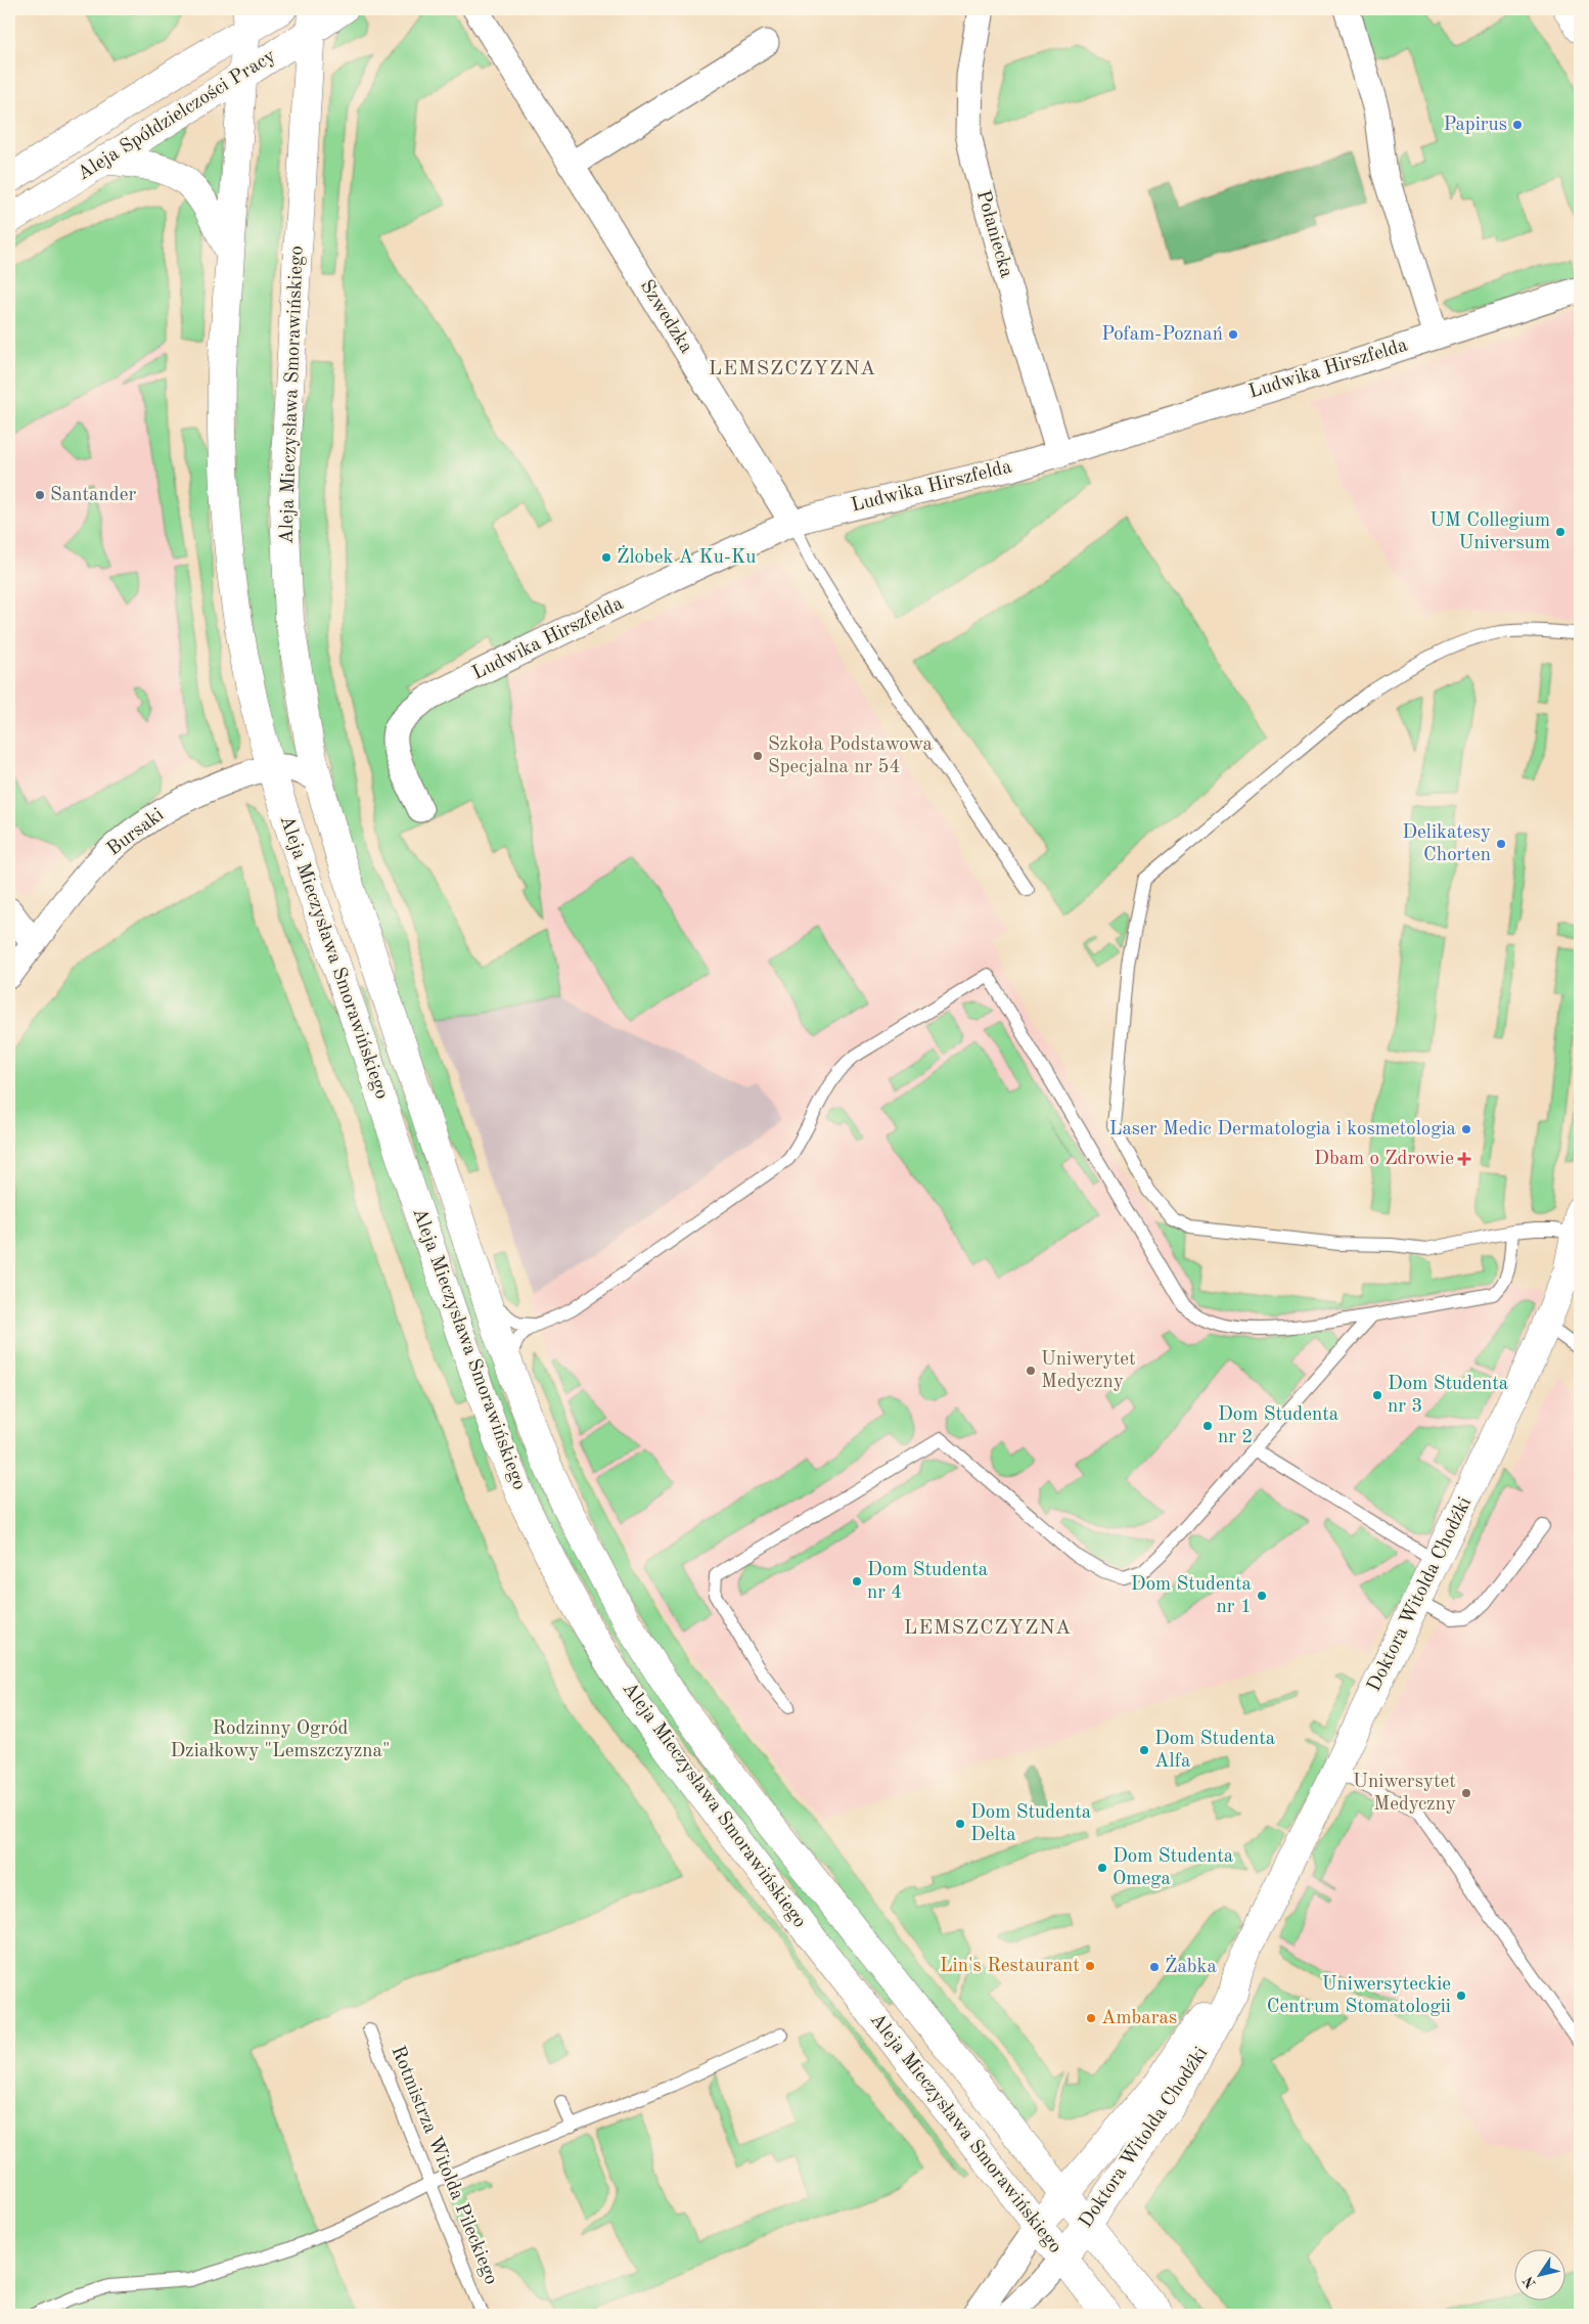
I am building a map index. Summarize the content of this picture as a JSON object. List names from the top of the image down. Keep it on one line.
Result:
{"streets":{"main road":["Aleja Spółdzielczości Pracy","Aleja Mieczysława Smorawińskiego","Doktora Witolda Chodźki"],"street":["Połaniecka","Szwedzka","Ludwika Hirszfelda","Bursaki"],"lane":["Rotmistrza Witolda Pileckiego"]},"crossings":[["Aleja Spółdzielczości Pracy","Aleja Mieczysława Smorawińskiego"],["Połaniecka","Ludwika Hirszfelda"],["Szwedzka","Ludwika Hirszfelda"],["Aleja Mieczysława Smorawińskiego","Bursaki"],["Aleja Mieczysława Smorawińskiego","Doktora Witolda Chodźki"]],"districts":["LEMSZCZYZNA","LEMSZCZYZNA"],"parks":["Rodzinny Ogród Działkowy \"Lemszczyzna\""],"places":{"other":["Papirus","Pofam-Poznań","Santander","UM Collegium Universum","Żlobek A Ku-Ku","Szkoła Podstawowa Specjalna nr 54","Delikatesy Chorten","Laser Medic Dermatologia i kosmetologia","Uniwerytet Medyczny","Dom Studenta nr 3","Dom Studenta nr 2","Dom Studenta nr 4","Dom Studenta nr 1","Dom Studenta Alfa","Uniwersytet Medyczny","Dom Studenta Delta","Dom Studenta Omega","Lin's Restaurant","Żabka","Uniwersyteckie Centrum Stomatologii","Ambaras"],"health":["Dbam o Zdrowie"]},"north":"bottom left"}
